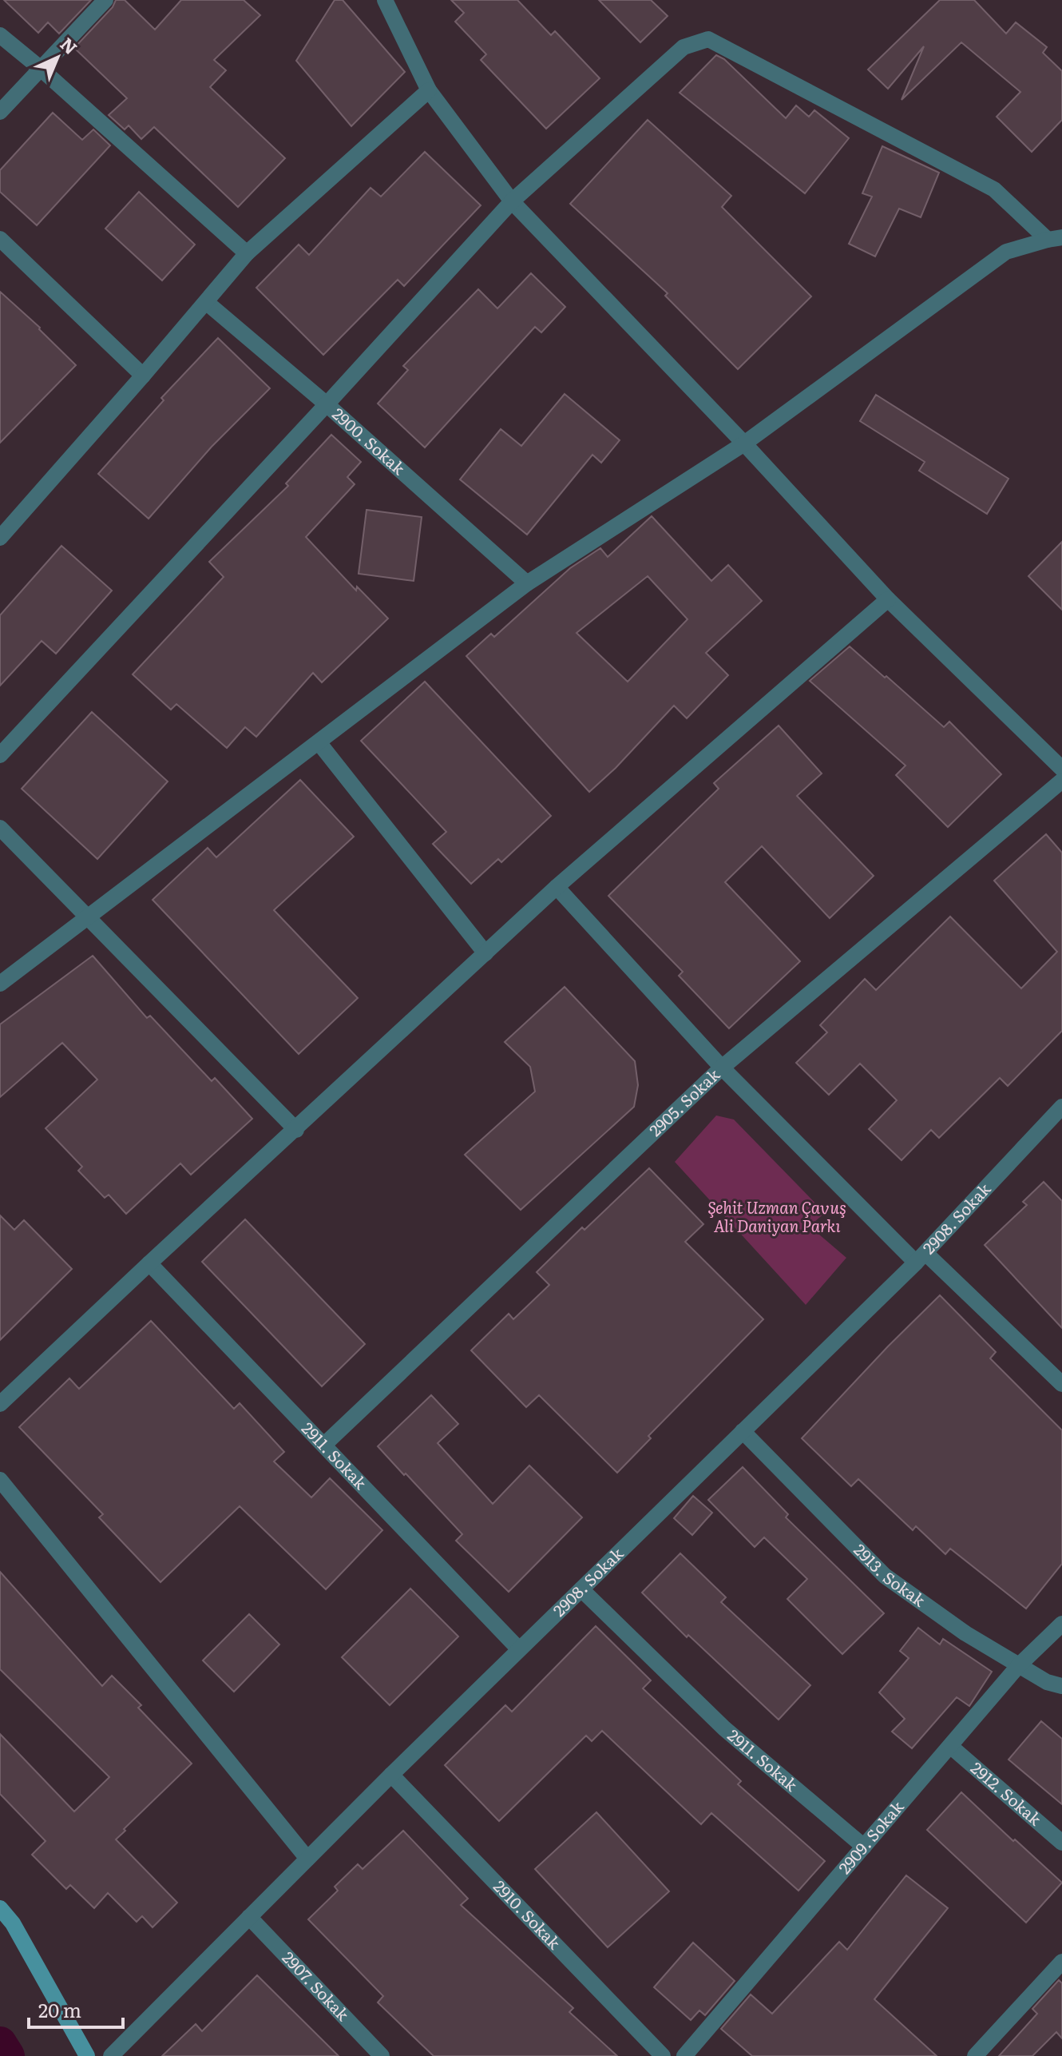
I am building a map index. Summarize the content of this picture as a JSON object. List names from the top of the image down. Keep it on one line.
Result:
{"streets":{"street":["2900. Sokak","2905. Sokak","2908. Sokak","2911. Sokak","2913. Sokak","2912. Sokak","2909. Sokak","2910. Sokak","2907. Sokak"]},"crossings":[["2905. Sokak","2911. Sokak"],["2908. Sokak","2911. Sokak"],["2908. Sokak","2913. Sokak"],["2908. Sokak","2910. Sokak"],["2908. Sokak","2907. Sokak"],["2911. Sokak","2909. Sokak"],["2913. Sokak","2909. Sokak"],["2912. Sokak","2909. Sokak"]],"parks":["Şehit Uzman Çavuş Ali Daniyan Parkı"],"scale_bar":"20 m","north":"top right"}
